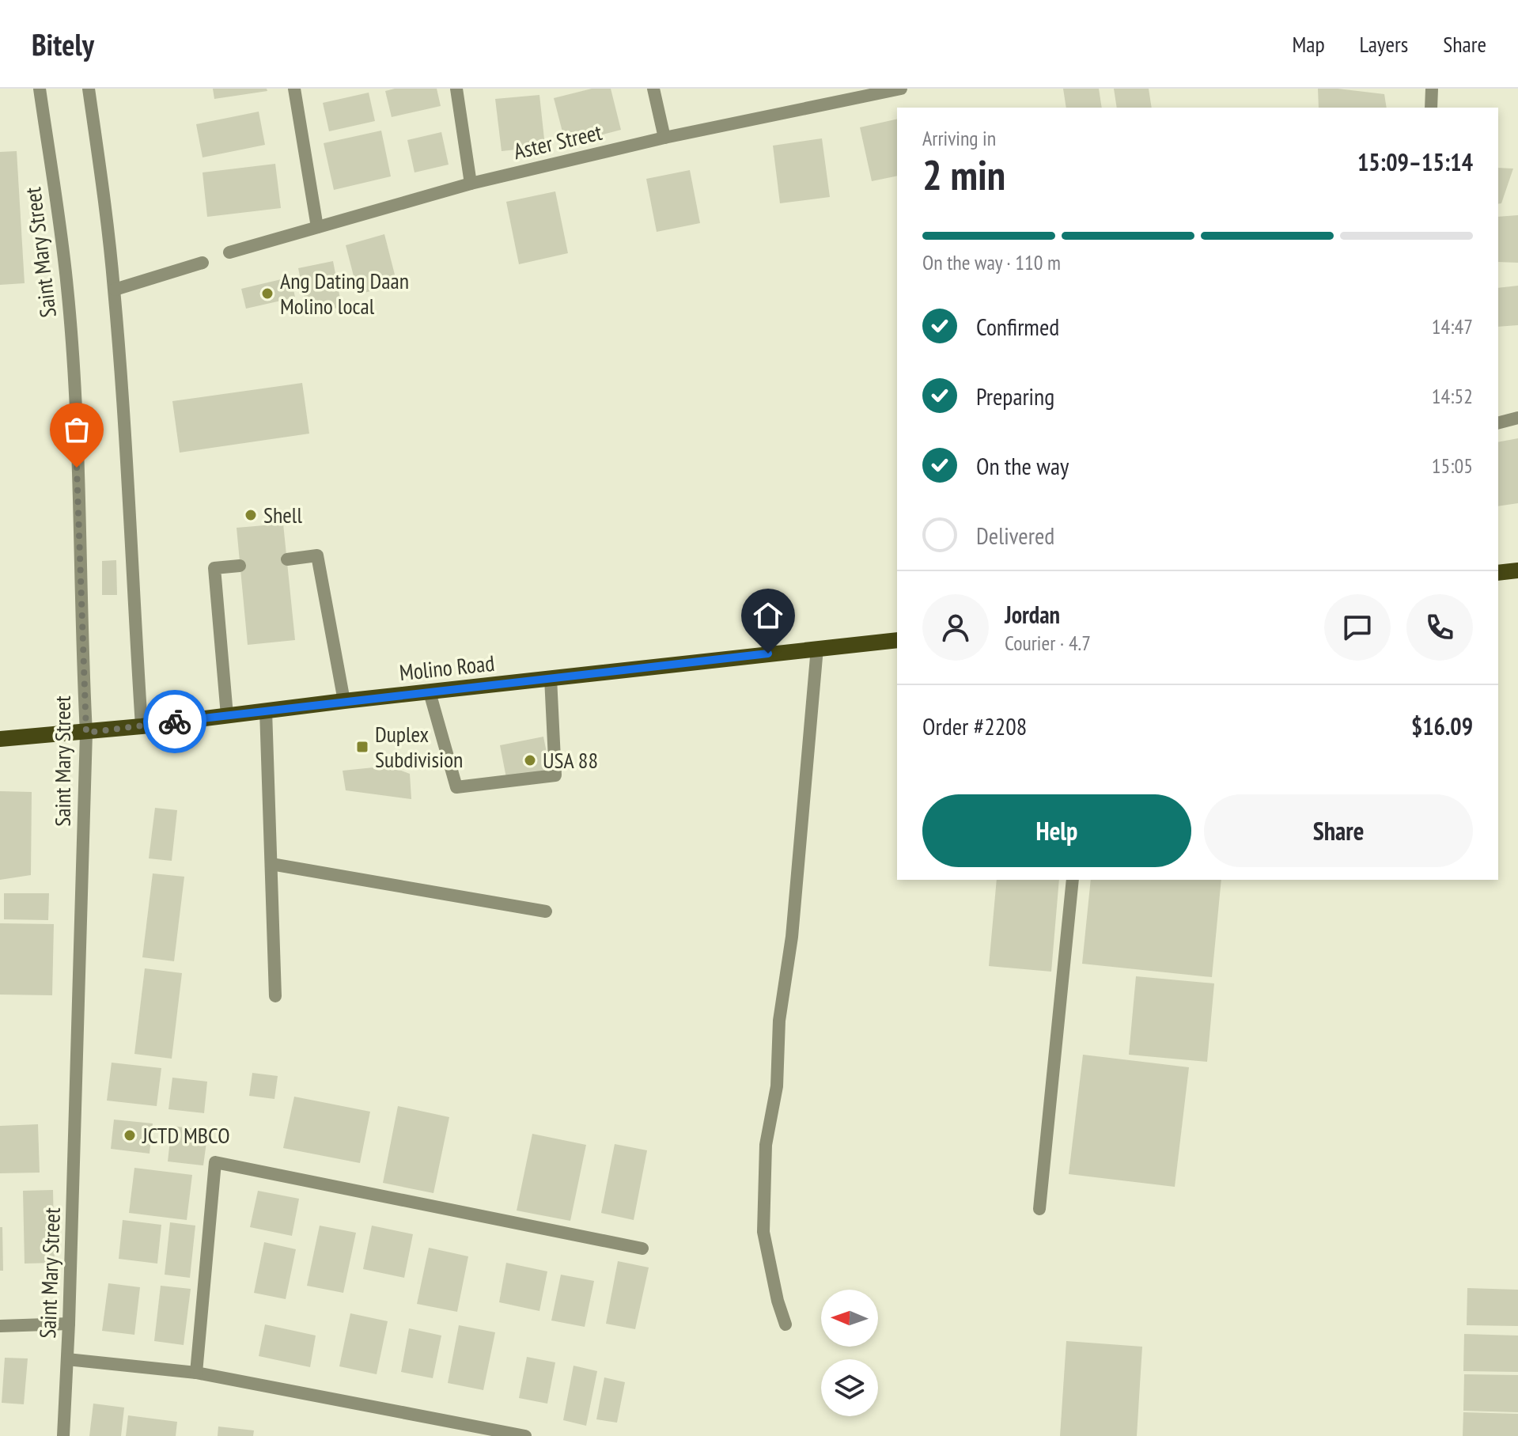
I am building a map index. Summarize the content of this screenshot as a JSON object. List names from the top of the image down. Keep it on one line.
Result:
{"streets":{"main road":["Molino Road"],"street":["Aster Street","Saint Mary Street"]},"crossings":[["Saint Mary Street","Molino Road"]],"places":{"other":["Ang Dating Daan Molino local","Shell","USA 88","JCTD MBCO"],"transit":["Duplex Subdivision"]},"north":"left","page":{"header":"Bitely","nav":["Map","Layers","Share"],"heading":["2 min","Arriving in","15:09–15:14"],"panel":["Jordan","Courier · 4.7","Order #2208","$16.09"],"bar":"On the way · 110 m","list":[["Confirmed","14:47"],["Preparing","14:52"],["On the way","15:05"],"Delivered"],"buttons":["Help","Share"]}}
